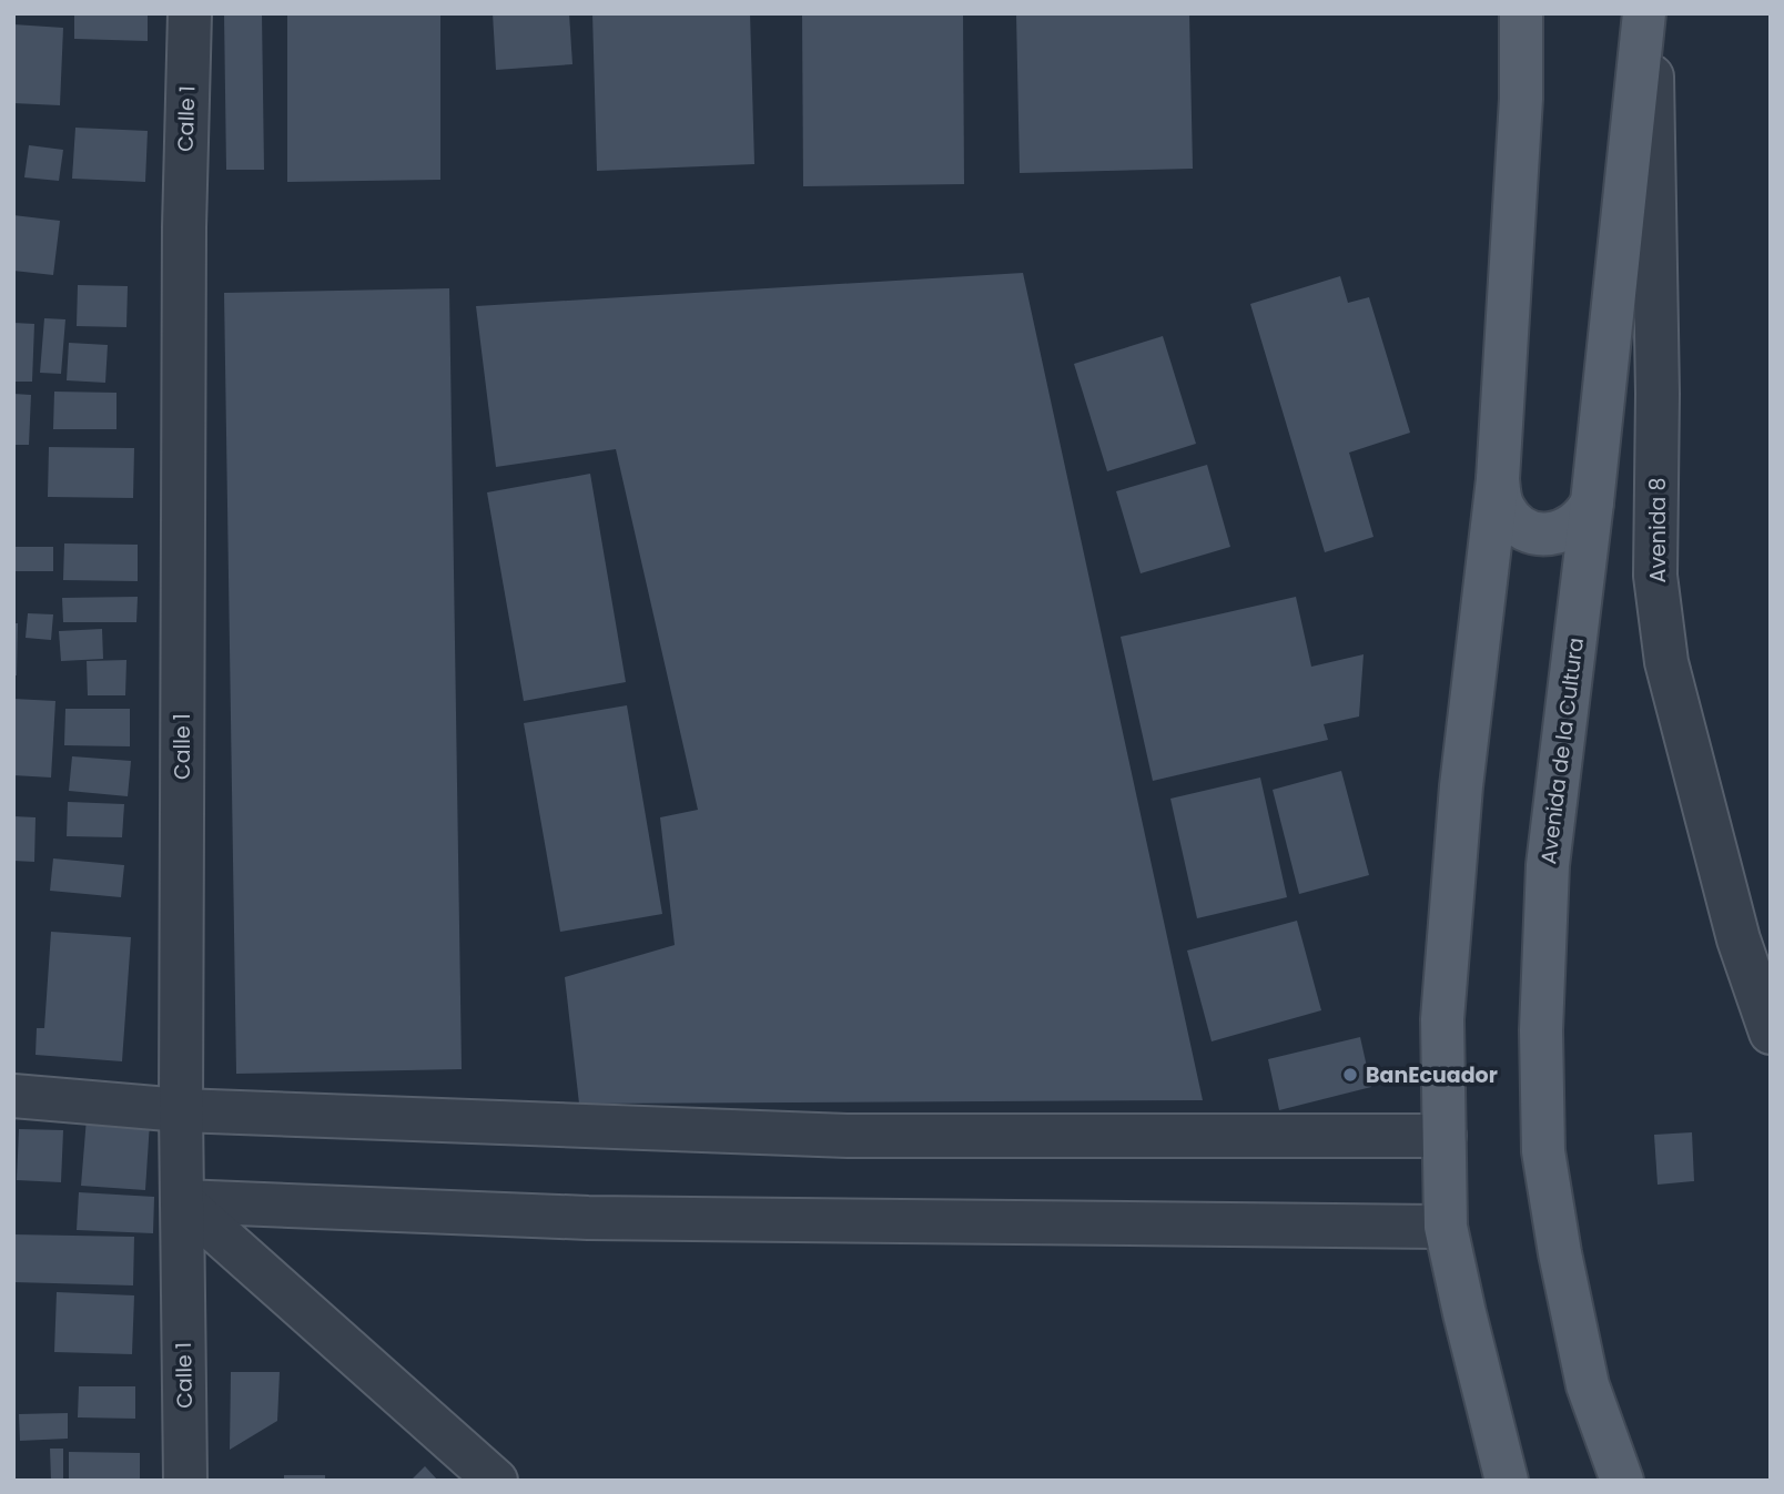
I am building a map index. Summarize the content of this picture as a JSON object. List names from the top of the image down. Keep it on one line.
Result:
{"streets":{"main road":["Avenida de la Cultura"],"street":["Calle 1","Avenida 8"]},"places":["BanEcuador"]}
